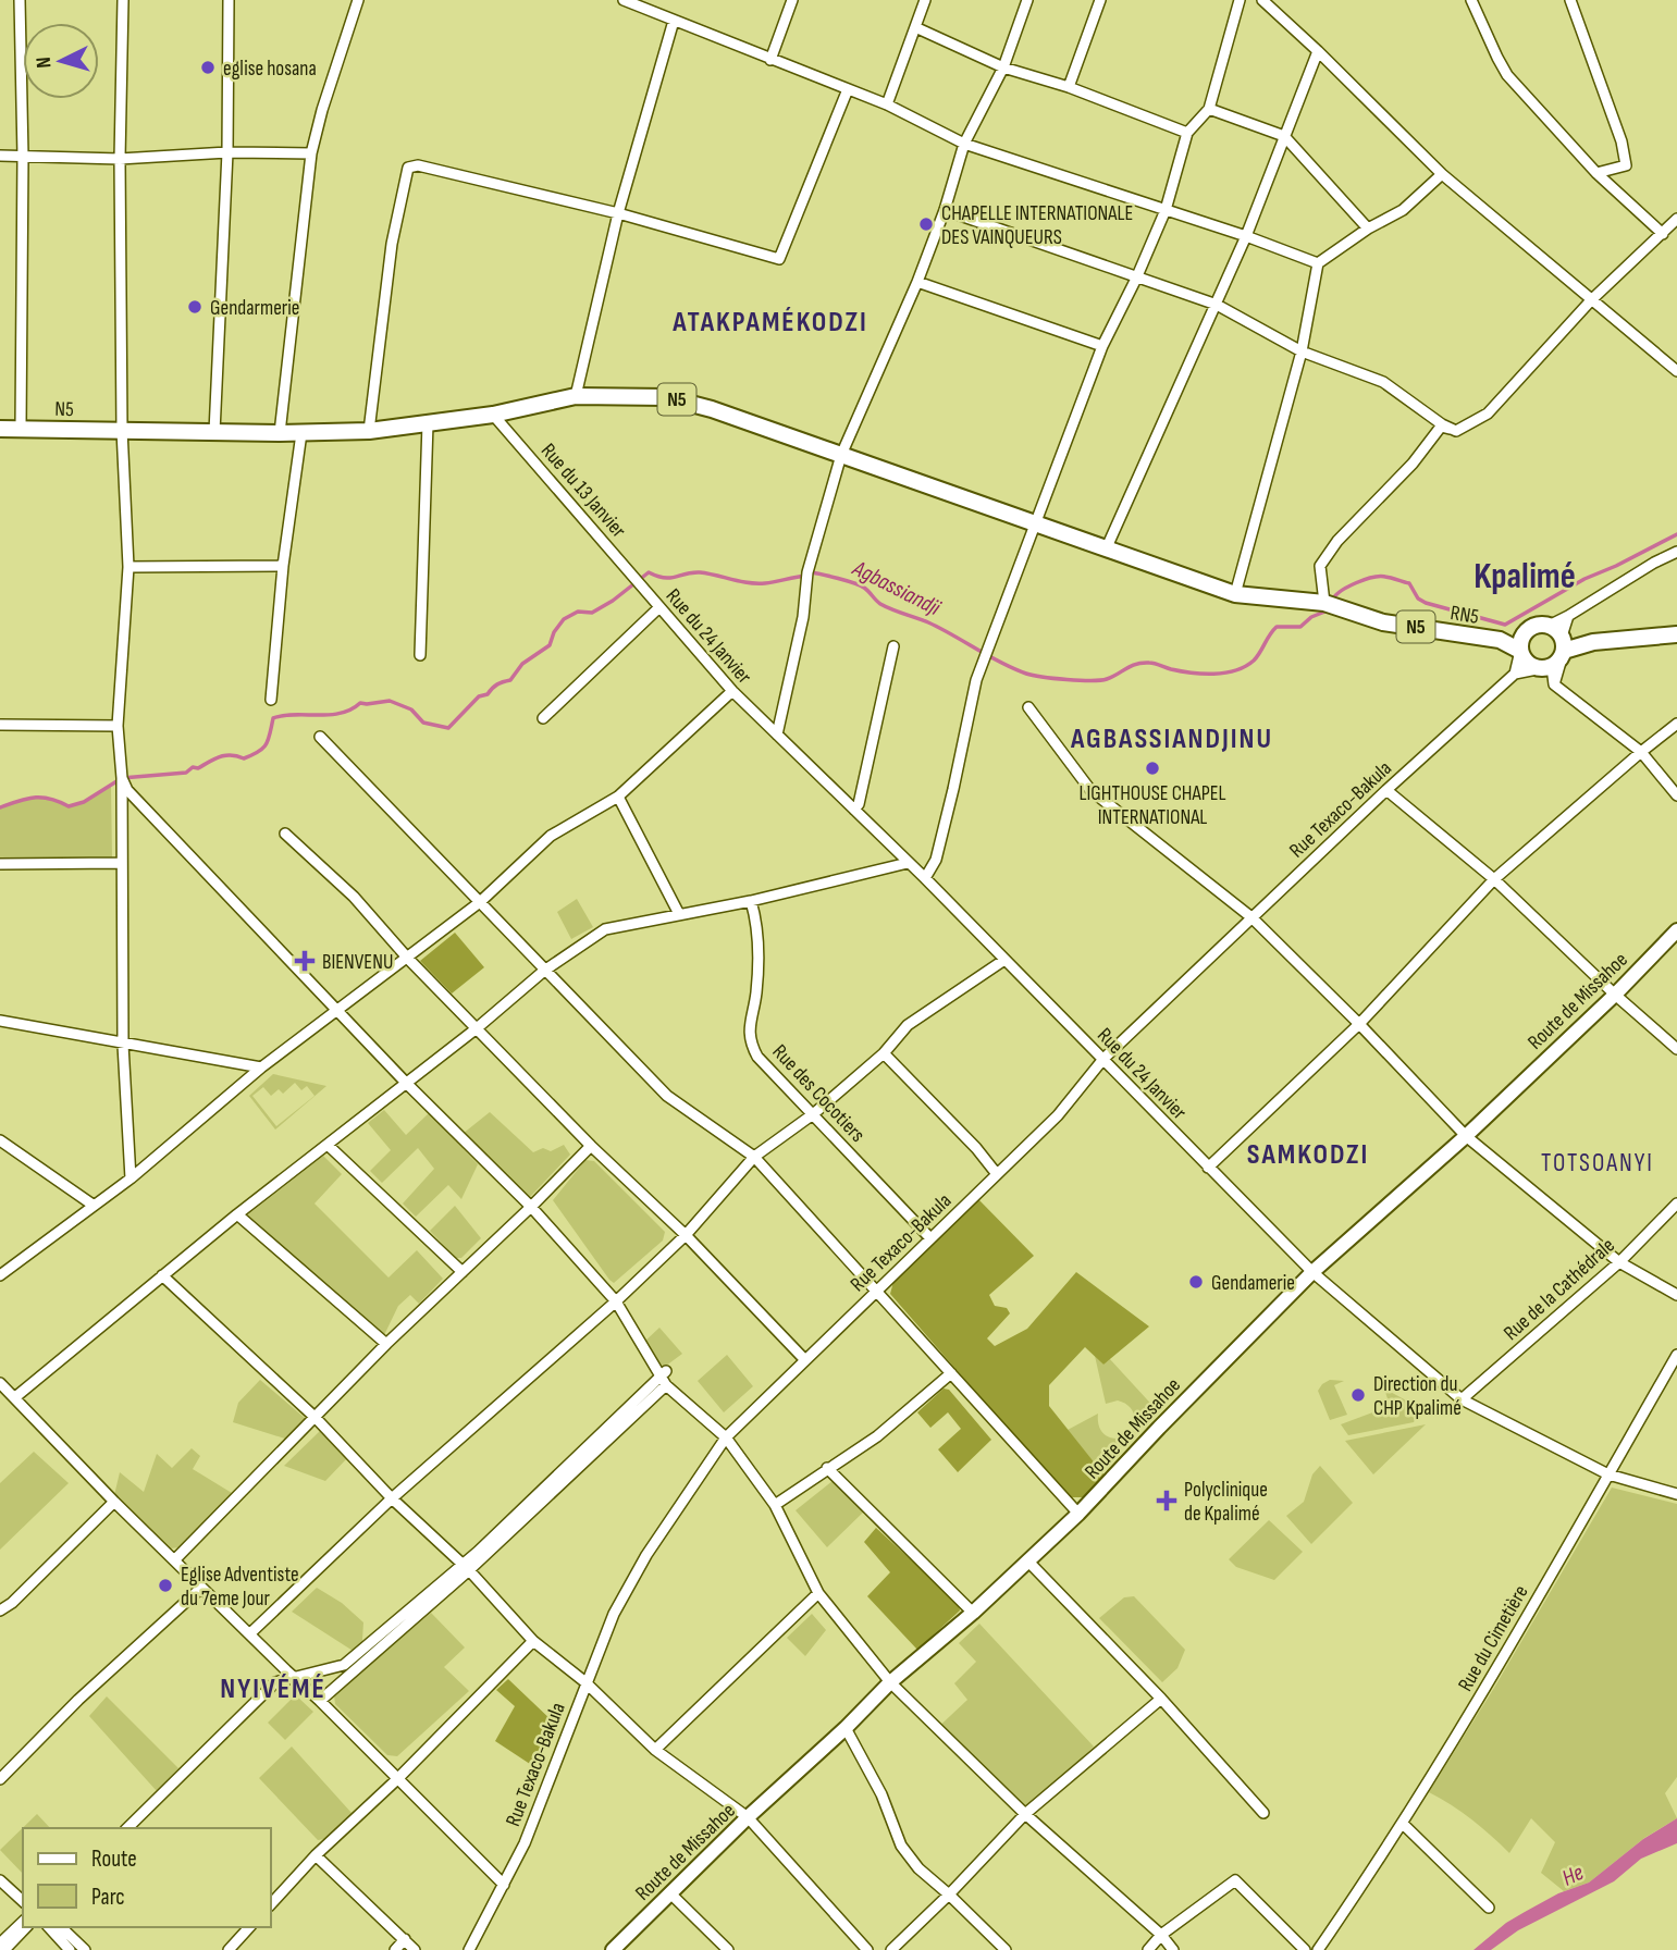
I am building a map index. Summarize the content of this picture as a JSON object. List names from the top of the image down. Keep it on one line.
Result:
{"streets":{"main road":["N5","RN5","Route de Missahoe"],"street":["Rue du 13 Janvier","Rue du 24 Janvier","Rue Texaco-Bakula","Rue des Cocotiers","Rue de la Cathédrale","Rue du Cimetière"]},"crossings":[["N5","Rue du 13 Janvier"],["N5","RN5"],["Rue du 13 Janvier","Rue du 24 Janvier"],["RN5","Rue Texaco-Bakula"],["Rue du 24 Janvier","Rue Texaco-Bakula"],["Rue du 24 Janvier","Route de Missahoe"],["Rue du 24 Janvier","Rue de la Cathédrale"],["Rue du 24 Janvier","Rue du Cimetière"],["Rue Texaco-Bakula","Rue des Cocotiers"]],"districts":["ATAKPAMÉKODZI","Kpalimé","AGBASSIANDJINU","SAMKODZI","TOTSOANYI","NYIVÉMÉ"],"water":["Agbassiandji","He"],"places":{"other":["eglise hosana","CHAPELLE INTERNATIONALE DES VAINQUEURS","Gendarmerie","LIGHTHOUSE CHAPEL INTERNATIONAL","Gendamerie","Direction du CHP Kpalimé","Eglise Adventiste du 7eme Jour"],"health":["BIENVENU","Polyclinique de Kpalimé"]},"legend":["Route","Parc"],"north":"left"}
